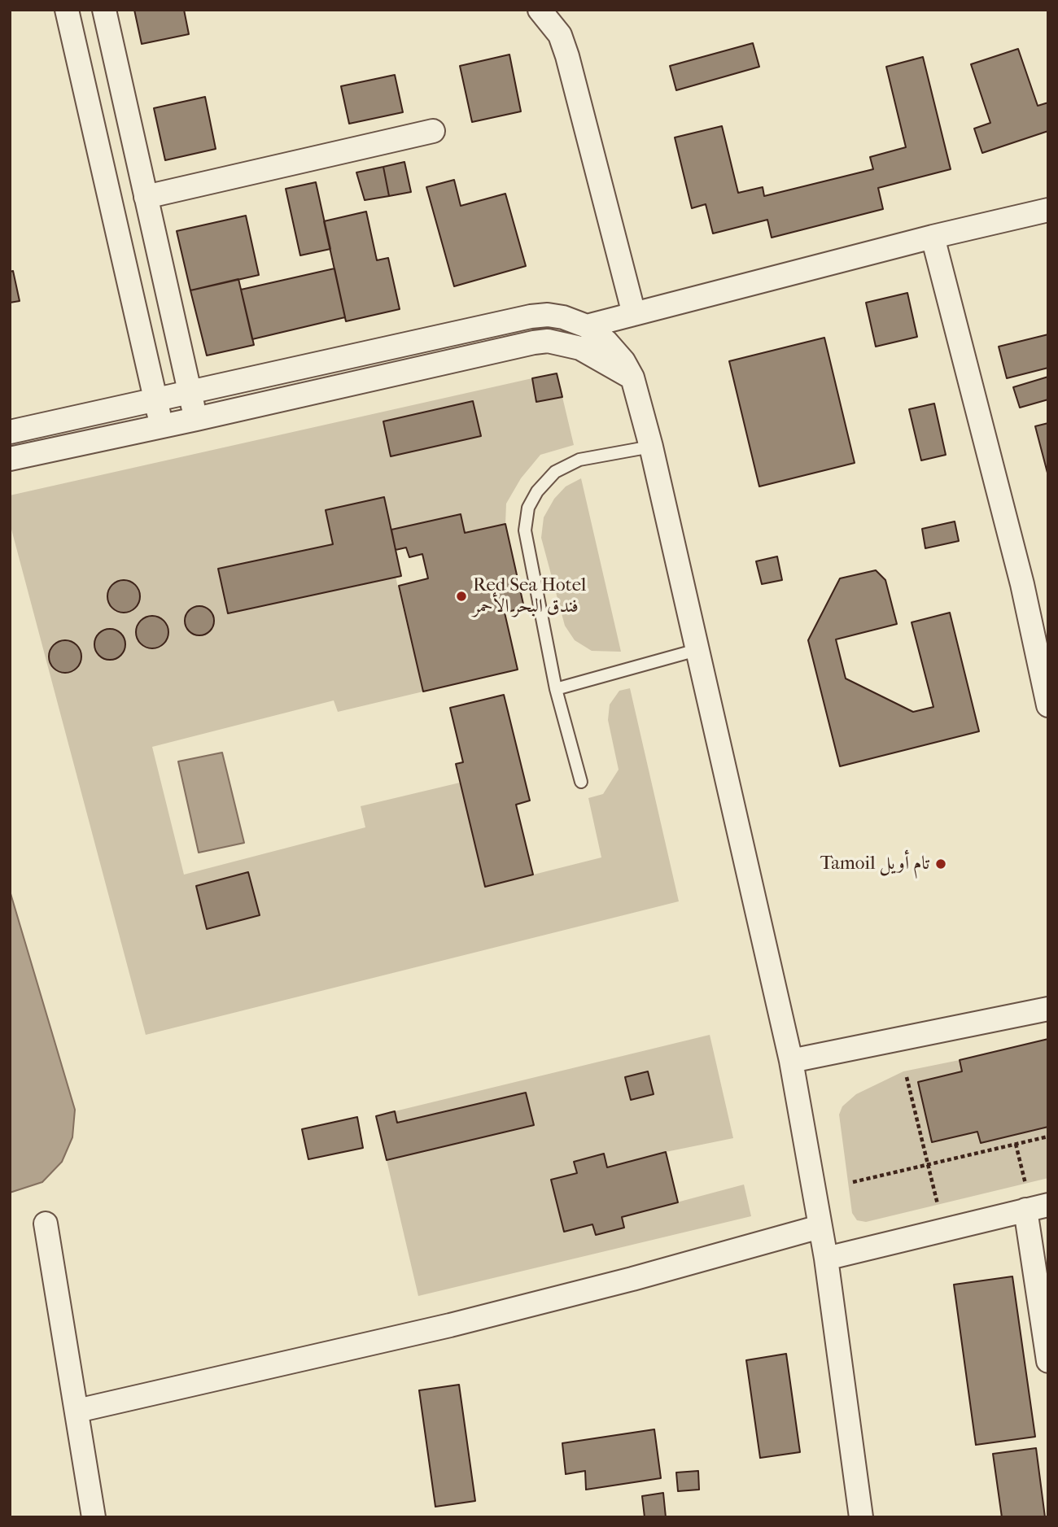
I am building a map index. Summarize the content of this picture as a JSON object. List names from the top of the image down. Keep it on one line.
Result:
{"places":["Red Sea Hotel فندق البحر الأحمر","Tamoil تام أويل"]}
